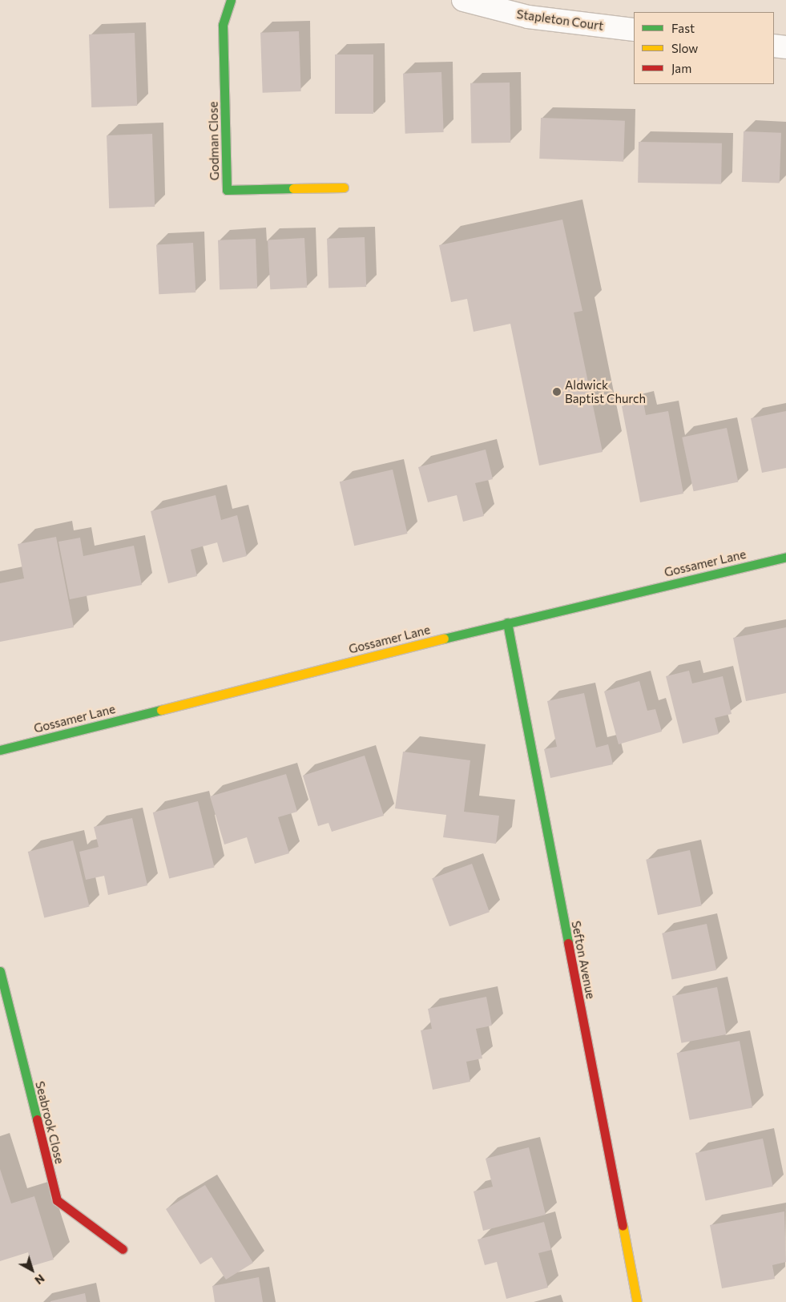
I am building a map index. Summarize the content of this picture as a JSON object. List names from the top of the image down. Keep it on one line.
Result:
{"streets":{"street":["Stapleton Court","Godman Close","Gossamer Lane","Sefton Avenue","Seabrook Close"]},"crossings":[["Gossamer Lane","Sefton Avenue"]],"places":["Aldwick Baptist Church"],"legend":["Fast","Slow","Jam"],"north":"bottom right"}
